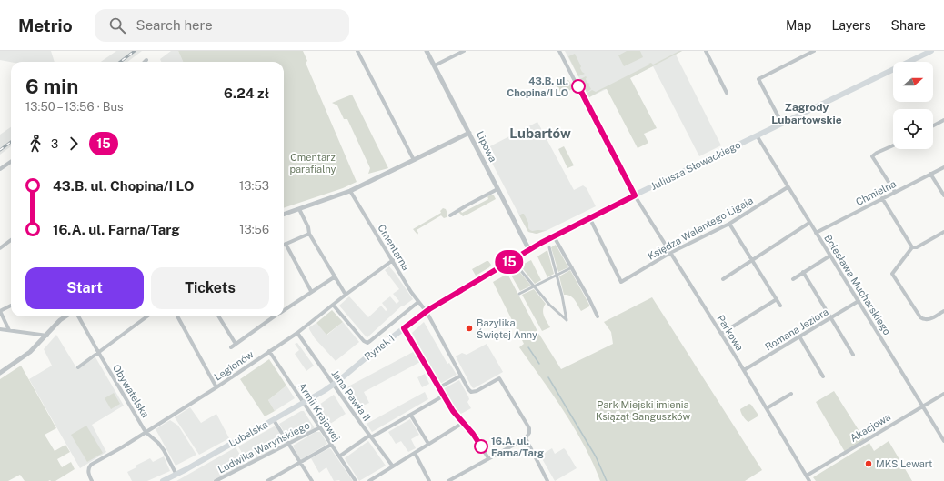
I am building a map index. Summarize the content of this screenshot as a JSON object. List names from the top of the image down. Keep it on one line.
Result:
{"streets":{"main road":["Juliusza Słowackiego","Rynek I","Lubelska"],"street":["Lipowa","Chmielna","Księdza Walentego Ligaja","Cmentarna","Bolesława Mucharskiego","Romana Jeziora","Parkowa","Legionów","Obywatelska","Jana Pawła II","Armii Krajowej","Akacjowa","Ludwika Waryńskiego"]},"crossings":[["Lipowa","Juliusza Słowackiego"],["Juliusza Słowackiego","Cmentarna"],["Juliusza Słowackiego","Bolesława Mucharskiego"],["Juliusza Słowackiego","Parkowa"],["Juliusza Słowackiego","Rynek I"],["Chmielna","Bolesława Mucharskiego"],["Księdza Walentego Ligaja","Bolesława Mucharskiego"],["Księdza Walentego Ligaja","Parkowa"],["Cmentarna","Rynek I"],["Cmentarna","Legionów"],["Bolesława Mucharskiego","Romana Jeziora"],["Bolesława Mucharskiego","Akacjowa"],["Romana Jeziora","Parkowa"],["Parkowa","Akacjowa"],["Rynek I","Jana Pawła II"],["Rynek I","Lubelska"],["Legionów","Obywatelska"],["Legionów","Jana Pawła II"],["Legionów","Armii Krajowej"],["Obywatelska","Lubelska"],["Jana Pawła II","Lubelska"],["Armii Krajowej","Lubelska"],["Armii Krajowej","Ludwika Waryńskiego"]],"districts":["Zagrody Lubartowskie","Lubartów"],"parks":["Cmentarz parafialny","Park Miejski imienia Książąt Sanguszków"],"places":["43.B. ul. Chopina/I LO","Bazylika Świętej Anny","16.A. ul. Farna/Targ","MKS Lewart"],"lines":["bus line 15"],"north":"right","page":{"header":"Metrio","search":"Search here","nav":["Map","Layers","Share"],"on_map":"15","heading":["6 min","13:50 – 13:56 · Bus","6.24 zł"],"legs":["3","15"],"list":[{"name":"43.B. ul. Chopina/I LO","value":"13:53"},{"name":"16.A. ul. Farna/Targ","value":"13:56"}],"buttons":["Start","Tickets"]}}
